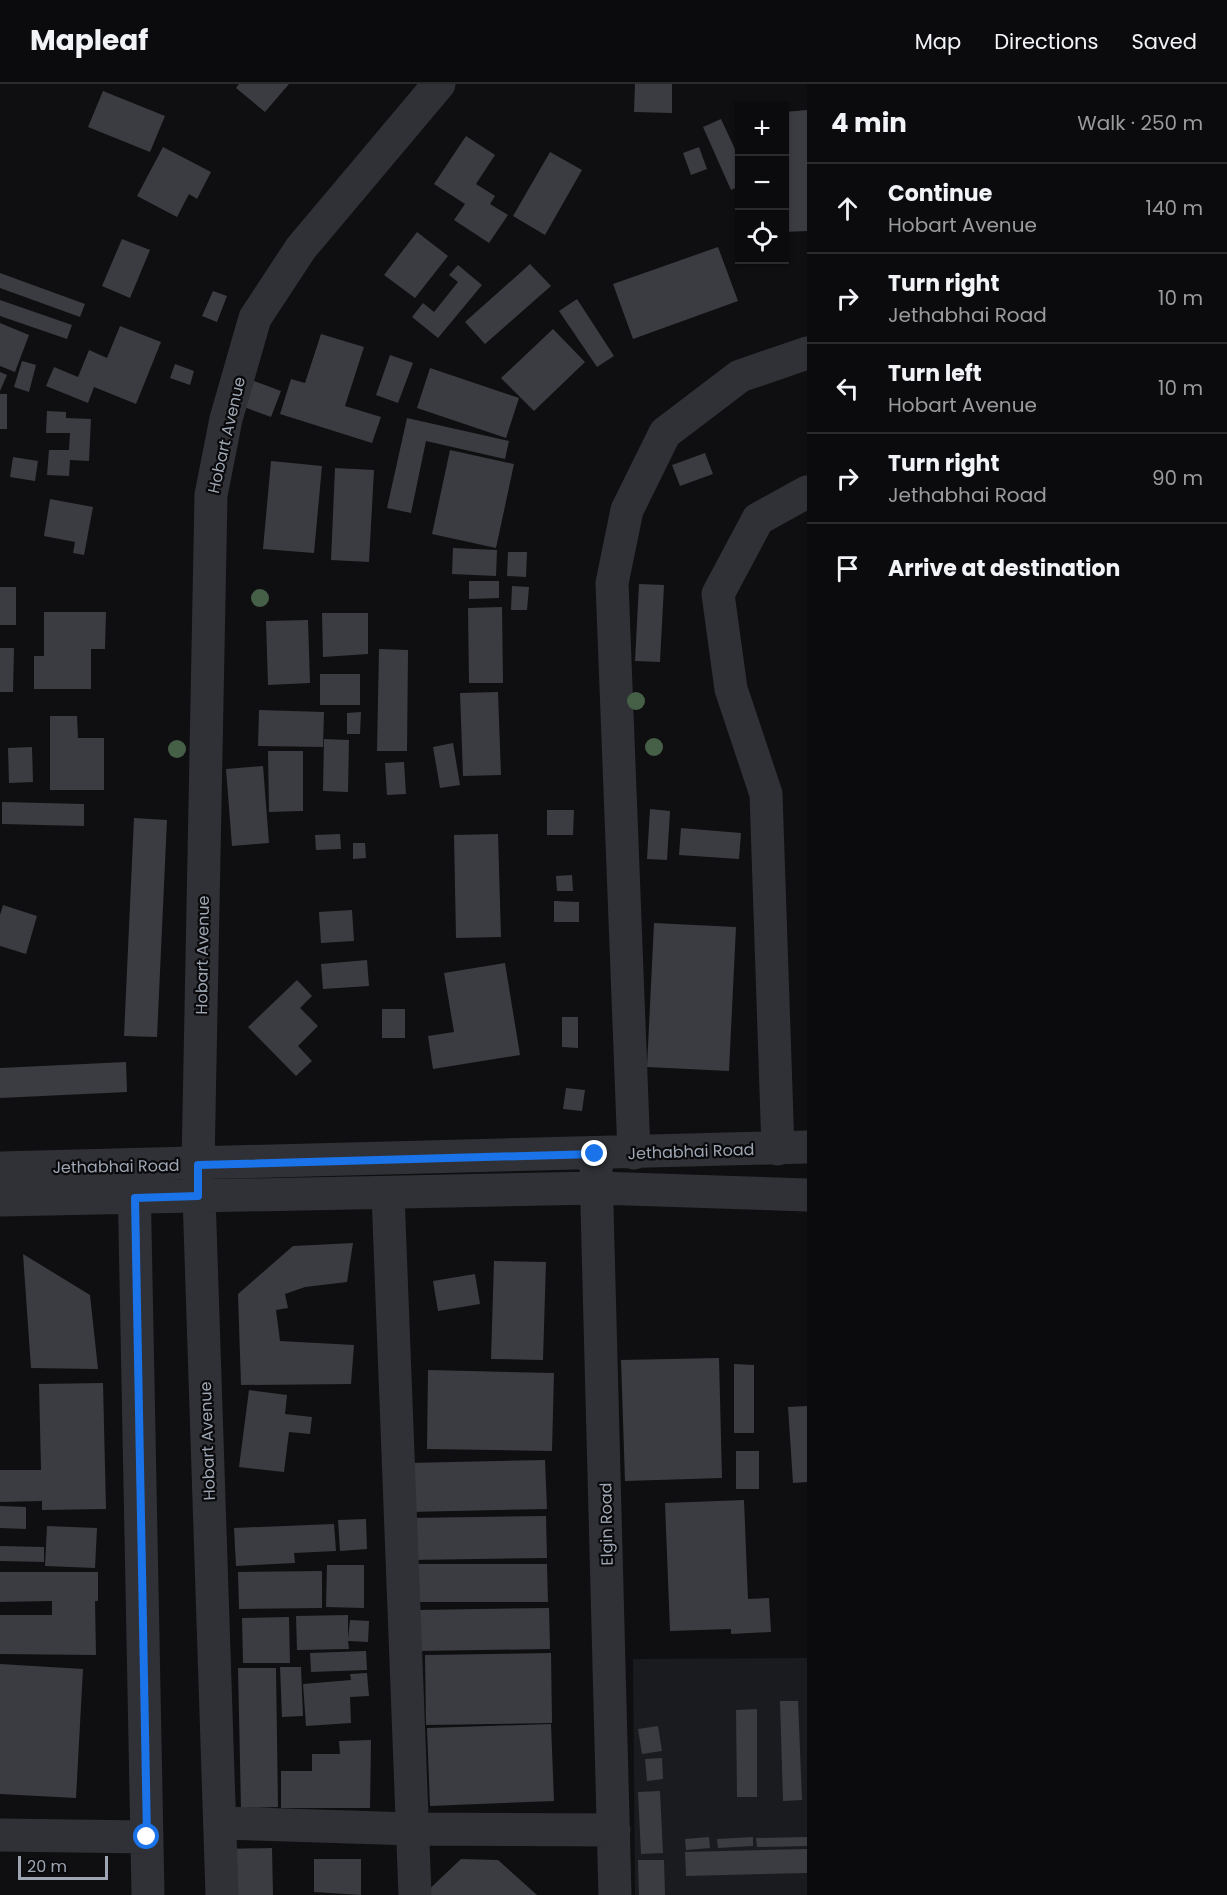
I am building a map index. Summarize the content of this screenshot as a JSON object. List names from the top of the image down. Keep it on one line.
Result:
{"streets":{"street":["Hobart Avenue","Jethabhai Road","Elgin Road"]},"crossings":[["Hobart Avenue","Jethabhai Road"],["Jethabhai Road","Elgin Road"]],"scale_bar":"20 m","page":{"header":"Mapleaf","nav":["Map","Directions","Saved"],"heading":["4 min","Walk · 250 m"],"map_buttons":["+","−"],"list":[["Continue","Hobart Avenue","140 m"],["Turn right","Jethabhai Road","10 m"],["Turn left","Hobart Avenue","10 m"],["Turn right","Jethabhai Road","90 m"],"Arrive at destination"],"scale":"20 m"}}
